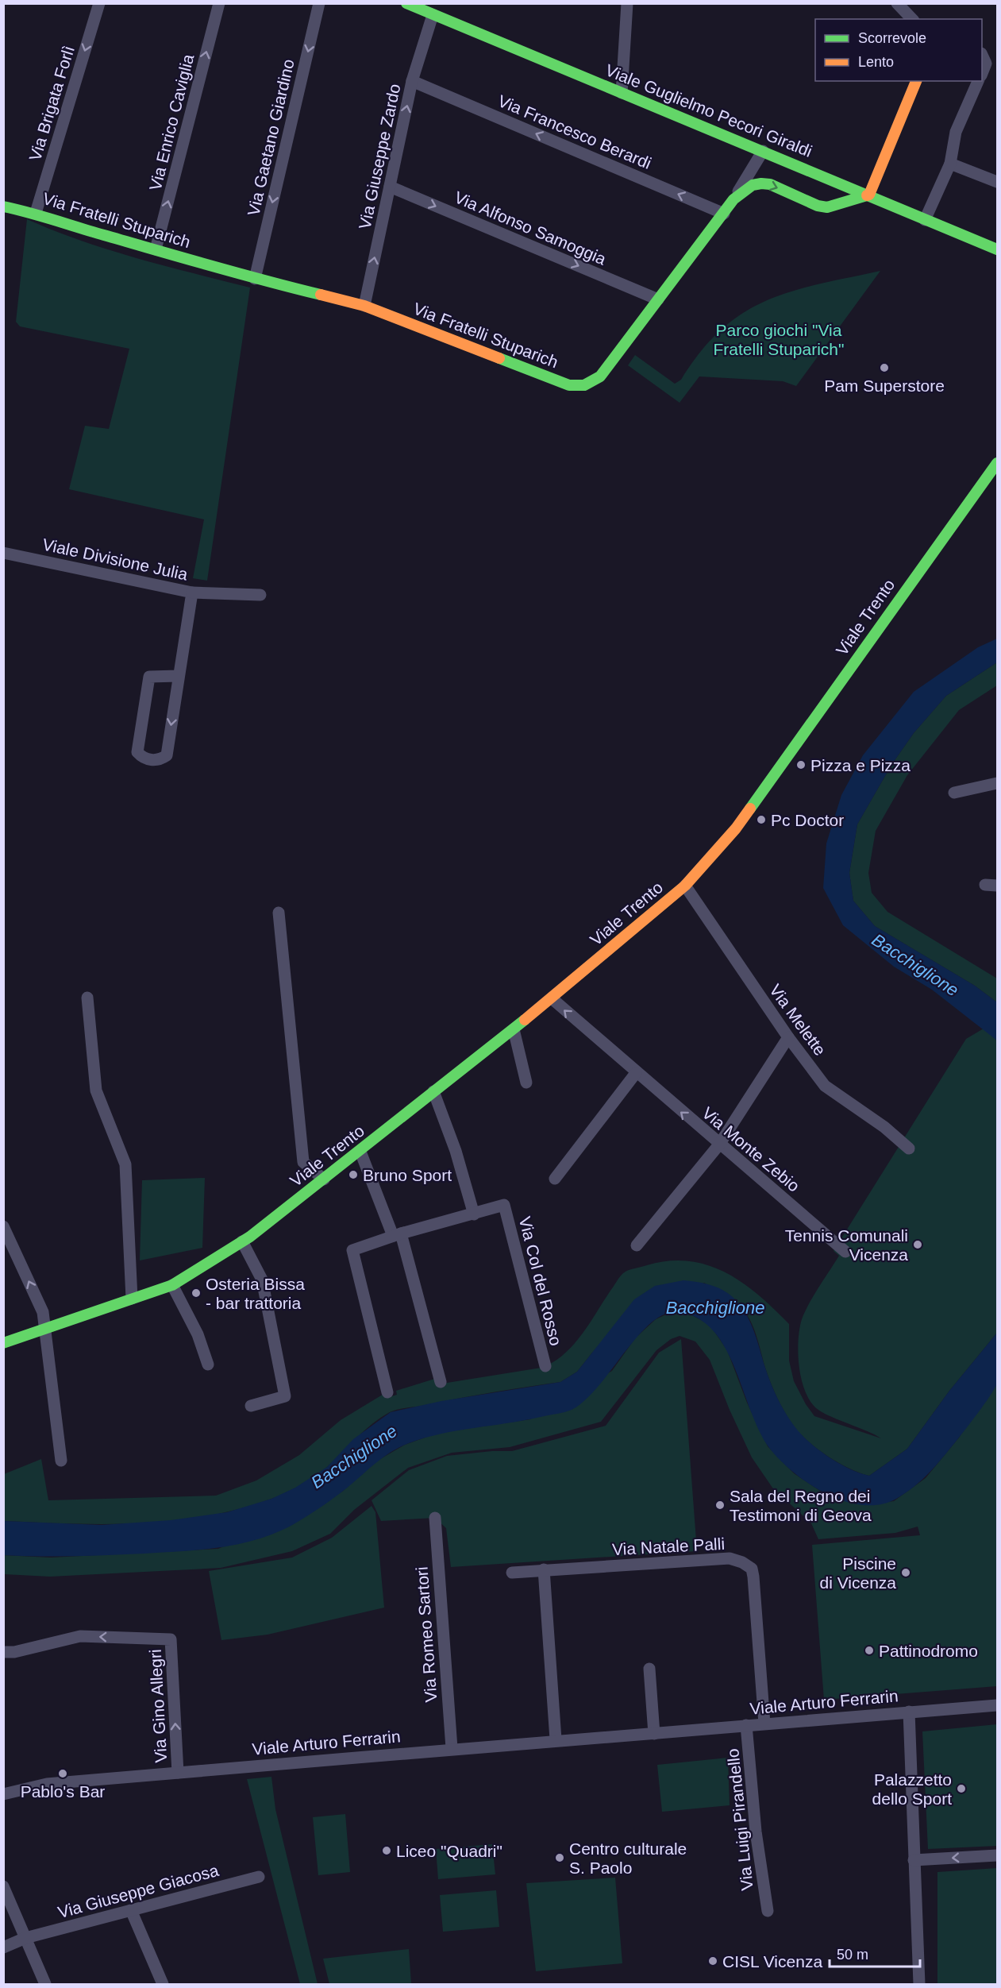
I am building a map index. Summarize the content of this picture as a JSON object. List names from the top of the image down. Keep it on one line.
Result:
{"streets":{"street":["Via Brigata Forlì","Viale Guglielmo Pecori Giraldi","Via Enrico Caviglia","Via Francesco Berardi","Via Gaetano Giardino","Via Giuseppe Zardo","Via Fratelli Stuparich","Via Alfonso Samoggia","Viale Divisione Julia","Viale Trento","Via Melette","Via Monte Zebio","Via Col del Rosso","Via Natale Palli","Via Romeo Sartori","Viale Arturo Ferrarin","Via Gino Allegri","Via Luigi Pirandello","Via Giuseppe Giacosa"]},"crossings":[["Via Brigata Forlì","Via Fratelli Stuparich"],["Viale Guglielmo Pecori Giraldi","Via Giuseppe Zardo"],["Viale Guglielmo Pecori Giraldi","Via Fratelli Stuparich"],["Via Enrico Caviglia","Via Fratelli Stuparich"],["Via Francesco Berardi","Via Giuseppe Zardo"],["Via Francesco Berardi","Via Fratelli Stuparich"],["Via Gaetano Giardino","Via Fratelli Stuparich"],["Via Giuseppe Zardo","Via Fratelli Stuparich"],["Via Giuseppe Zardo","Via Alfonso Samoggia"],["Via Fratelli Stuparich","Via Alfonso Samoggia"],["Viale Trento","Via Melette"],["Viale Trento","Via Monte Zebio"],["Via Natale Palli","Viale Arturo Ferrarin"],["Via Romeo Sartori","Viale Arturo Ferrarin"],["Viale Arturo Ferrarin","Via Gino Allegri"],["Viale Arturo Ferrarin","Via Luigi Pirandello"]],"one_way":["Via Brigata Forlì","Via Enrico Caviglia","Via Francesco Berardi","Via Gaetano Giardino","Via Giuseppe Zardo","Via Alfonso Samoggia","Via Monte Zebio"],"water":["Bacchiglione"],"parks":["Parco giochi \"Via Fratelli Stuparich\""],"places":["Pam Superstore","Pizza e Pizza","Pc Doctor","Bruno Sport","Tennis Comunali Vicenza","Osteria Bissa - bar trattoria","Sala del Regno dei Testimoni di Geova","Piscine di Vicenza","Pattinodromo","Pablo's Bar","Palazzetto dello Sport","Liceo \"Quadri\"","Centro culturale S. Paolo","CISL Vicenza"],"legend":["Scorrevole","Lento"],"scale_bar":"50 m"}
